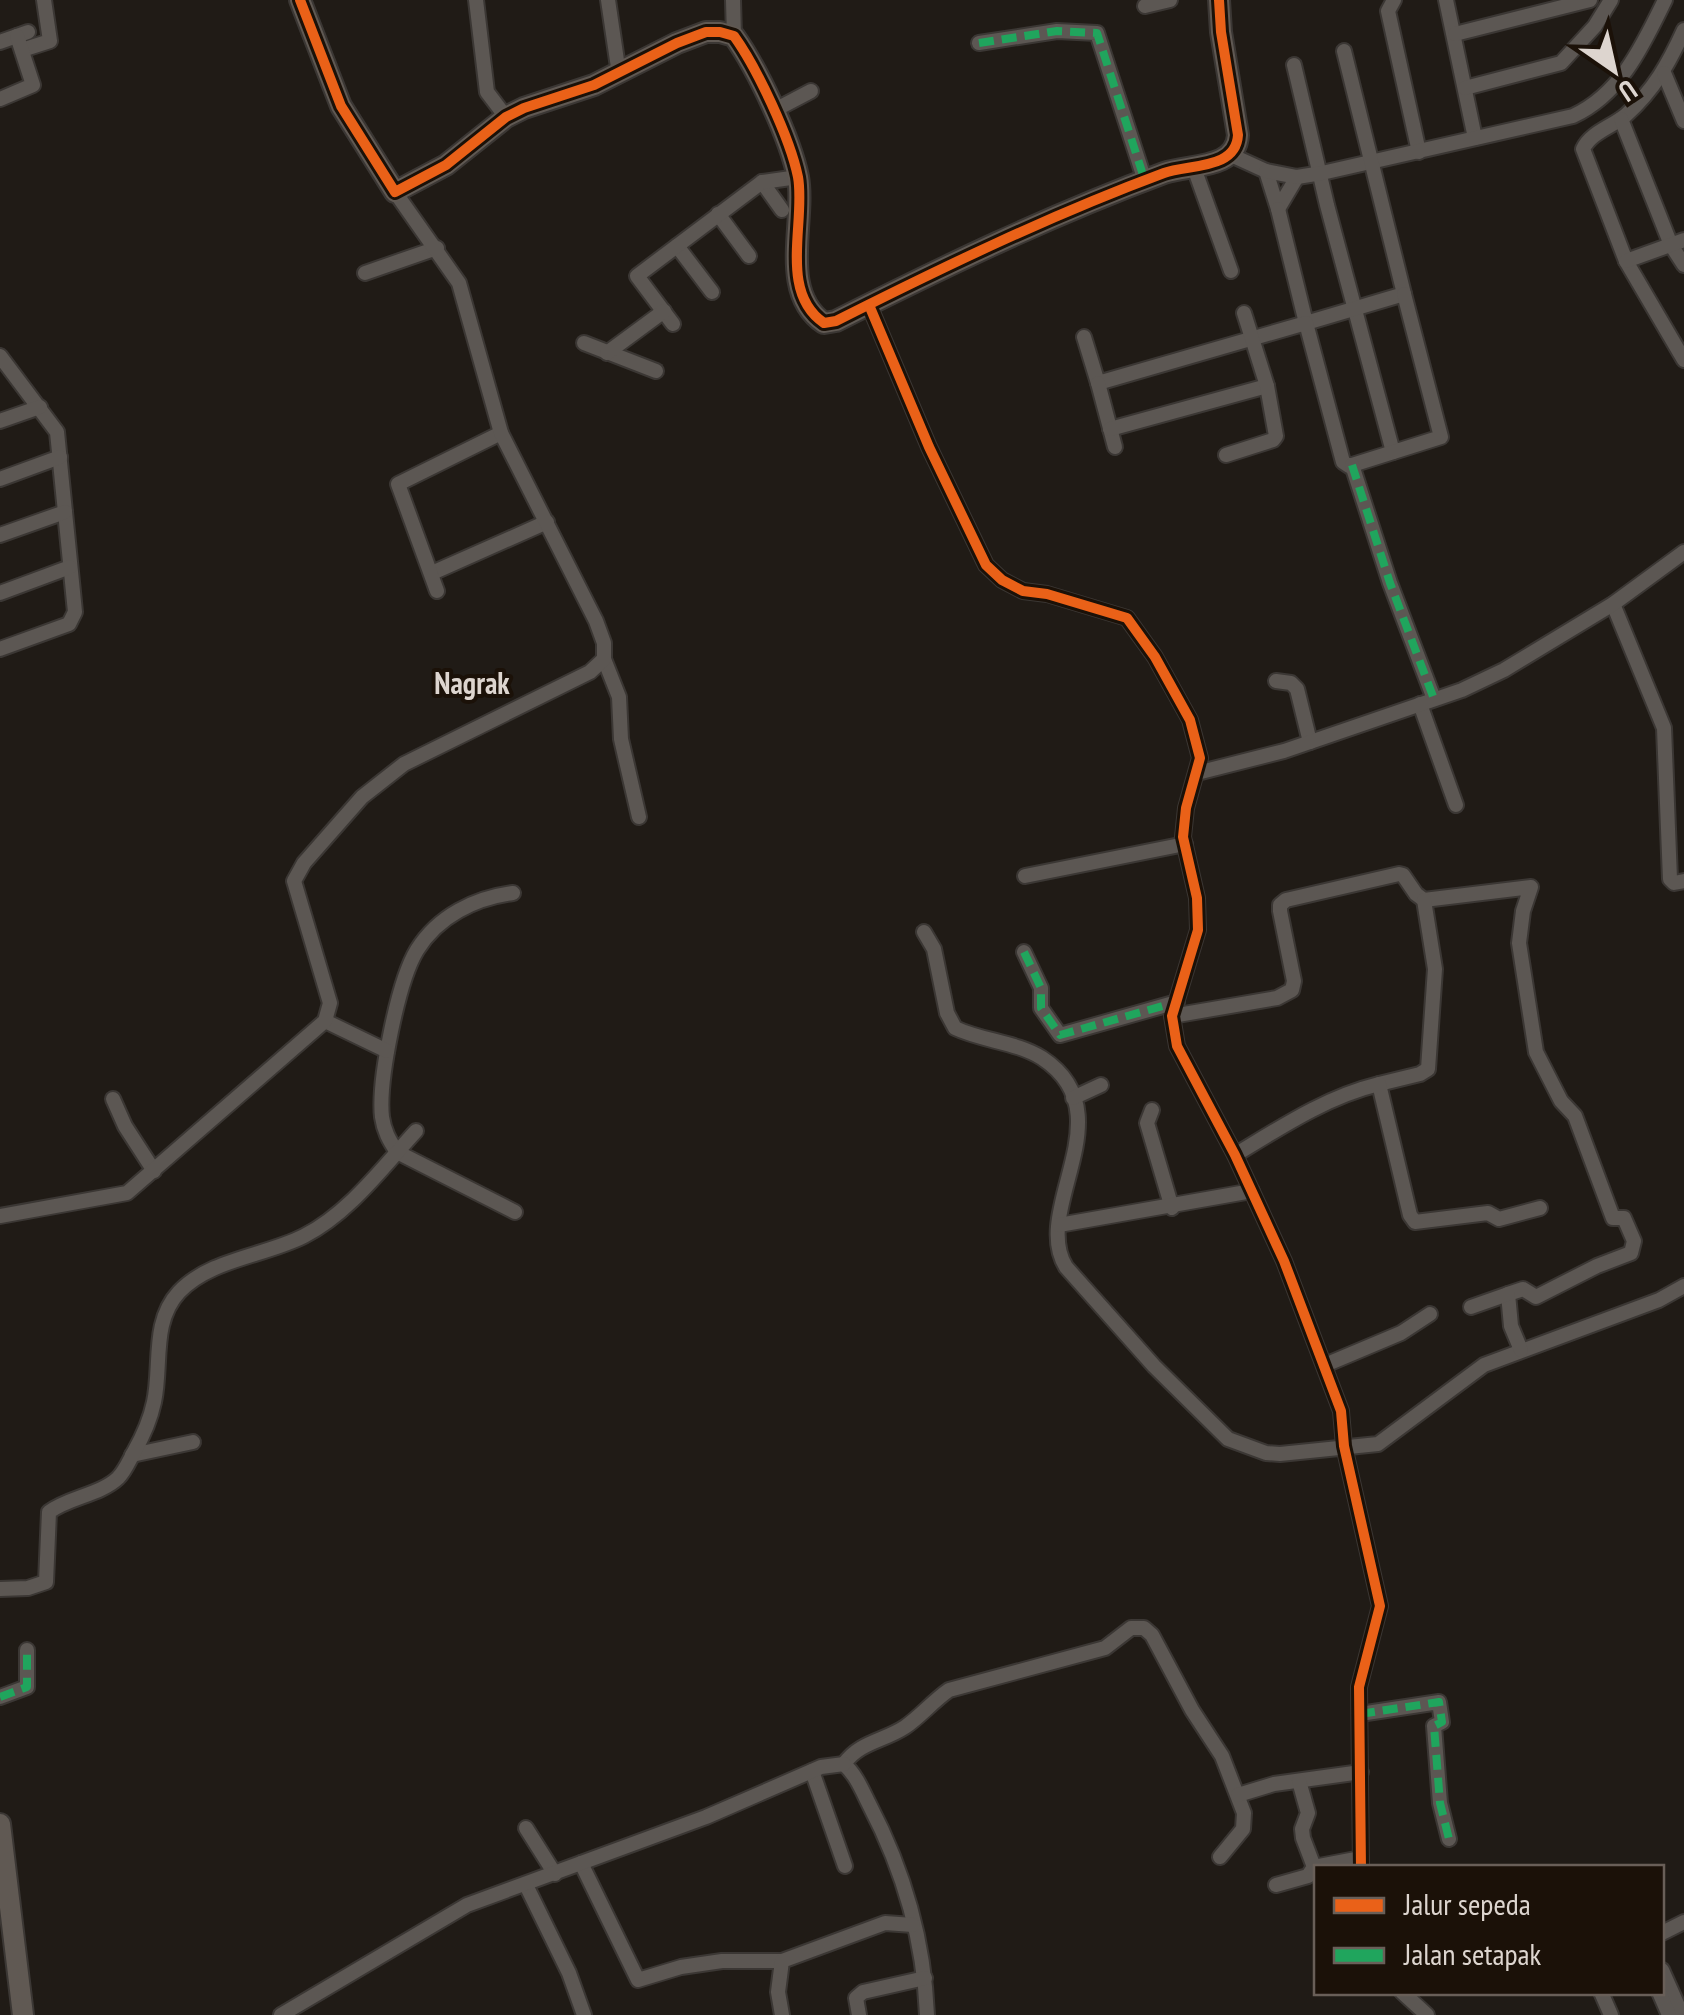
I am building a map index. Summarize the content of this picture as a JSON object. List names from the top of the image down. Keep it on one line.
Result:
{"districts":["Nagrak"],"legend":["Jalur sepeda","Jalan setapak"],"north":"bottom right"}
